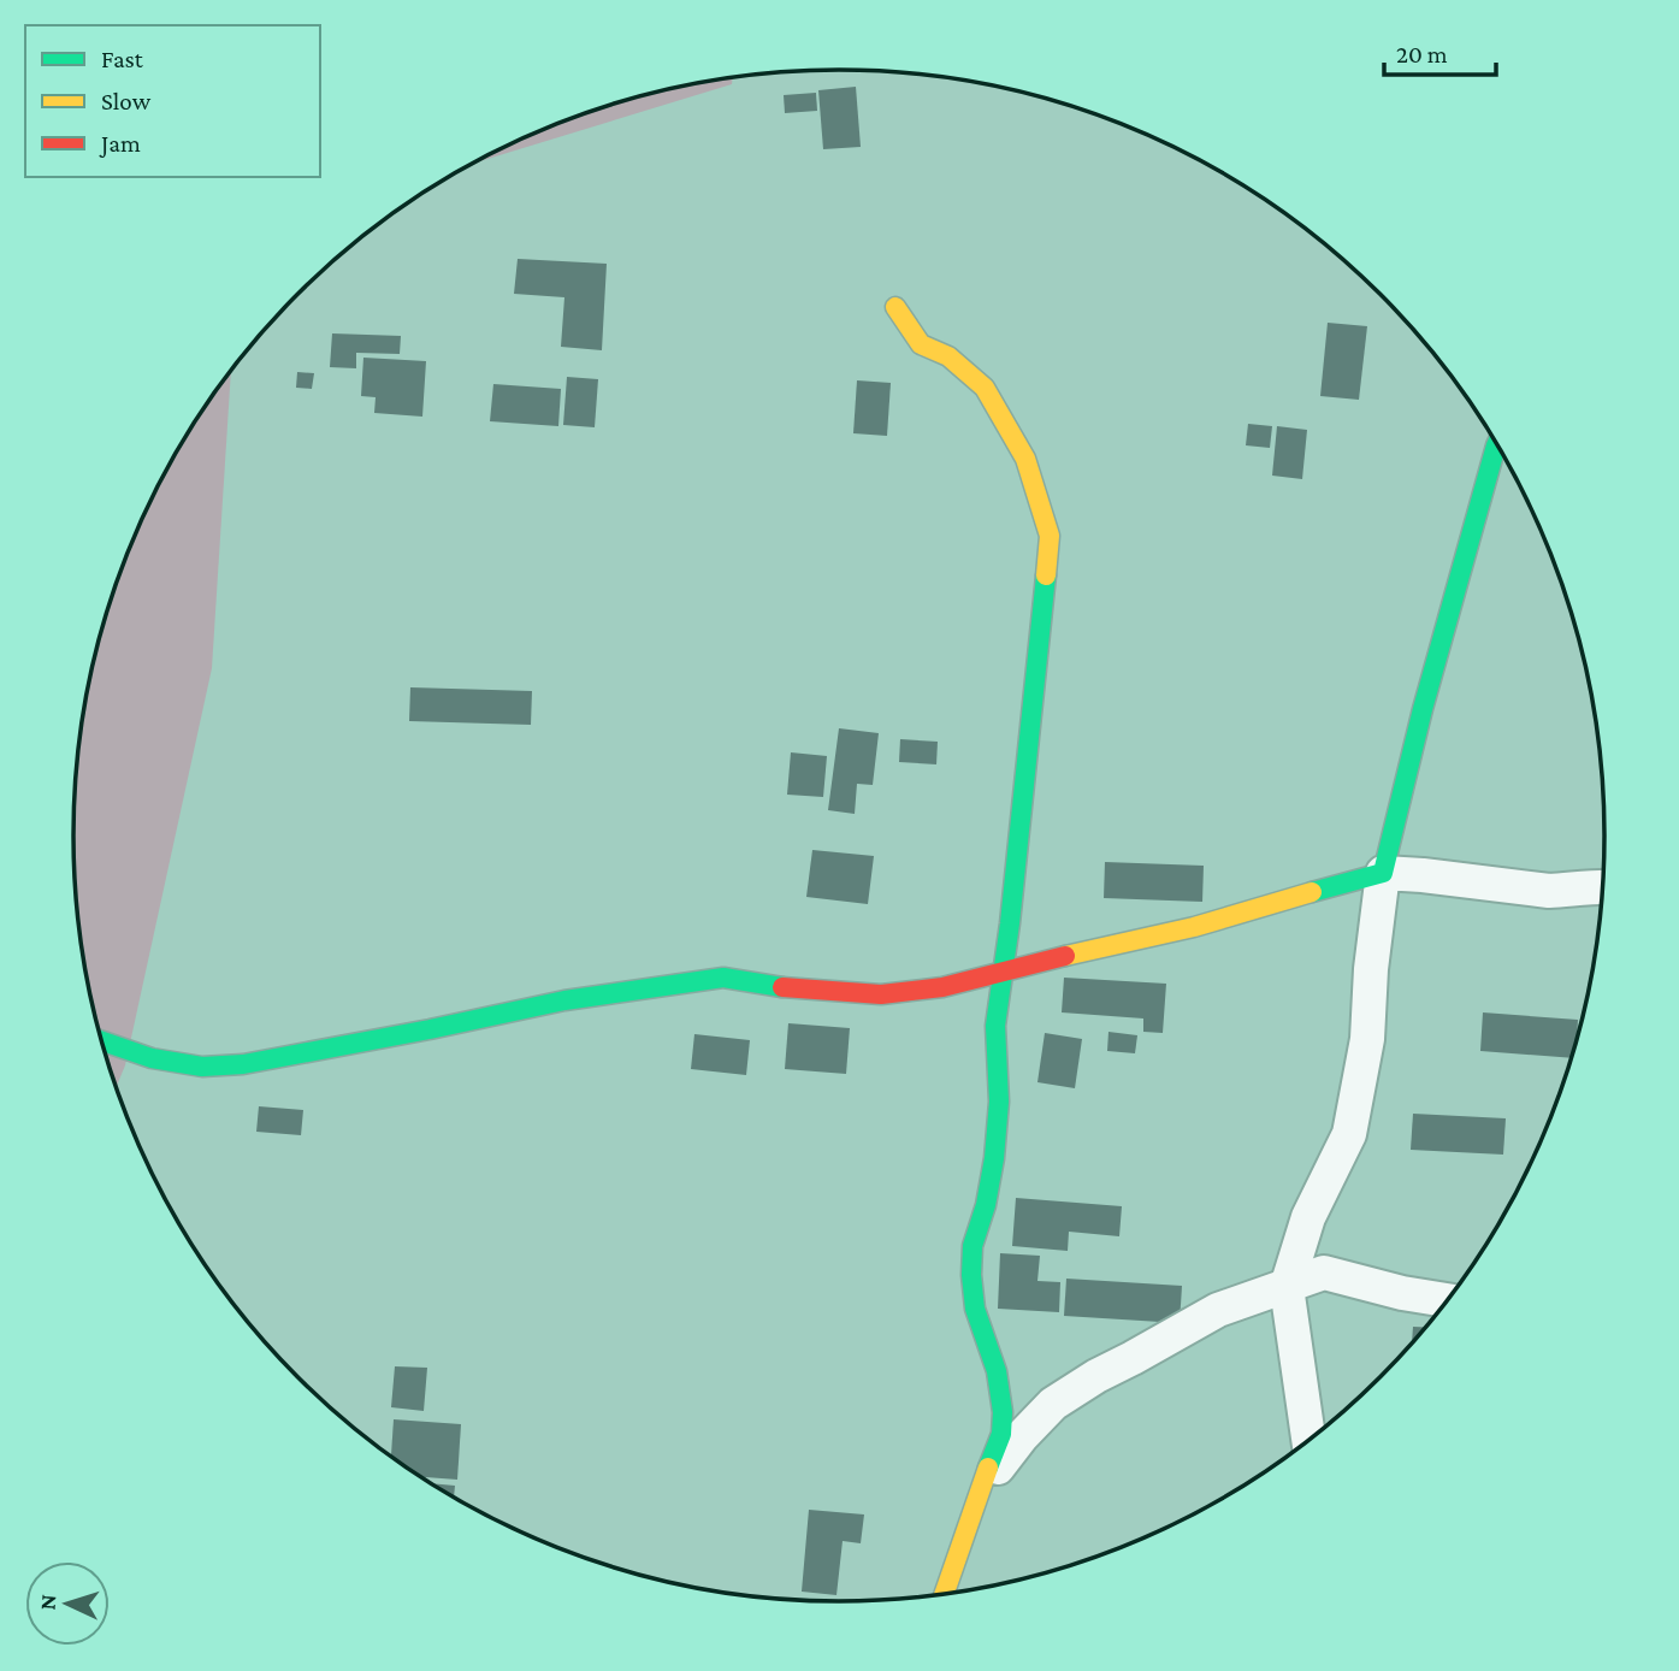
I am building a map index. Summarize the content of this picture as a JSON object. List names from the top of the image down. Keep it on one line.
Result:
{"legend":["Fast","Slow","Jam"],"scale_bar":"20 m","north":"left"}
